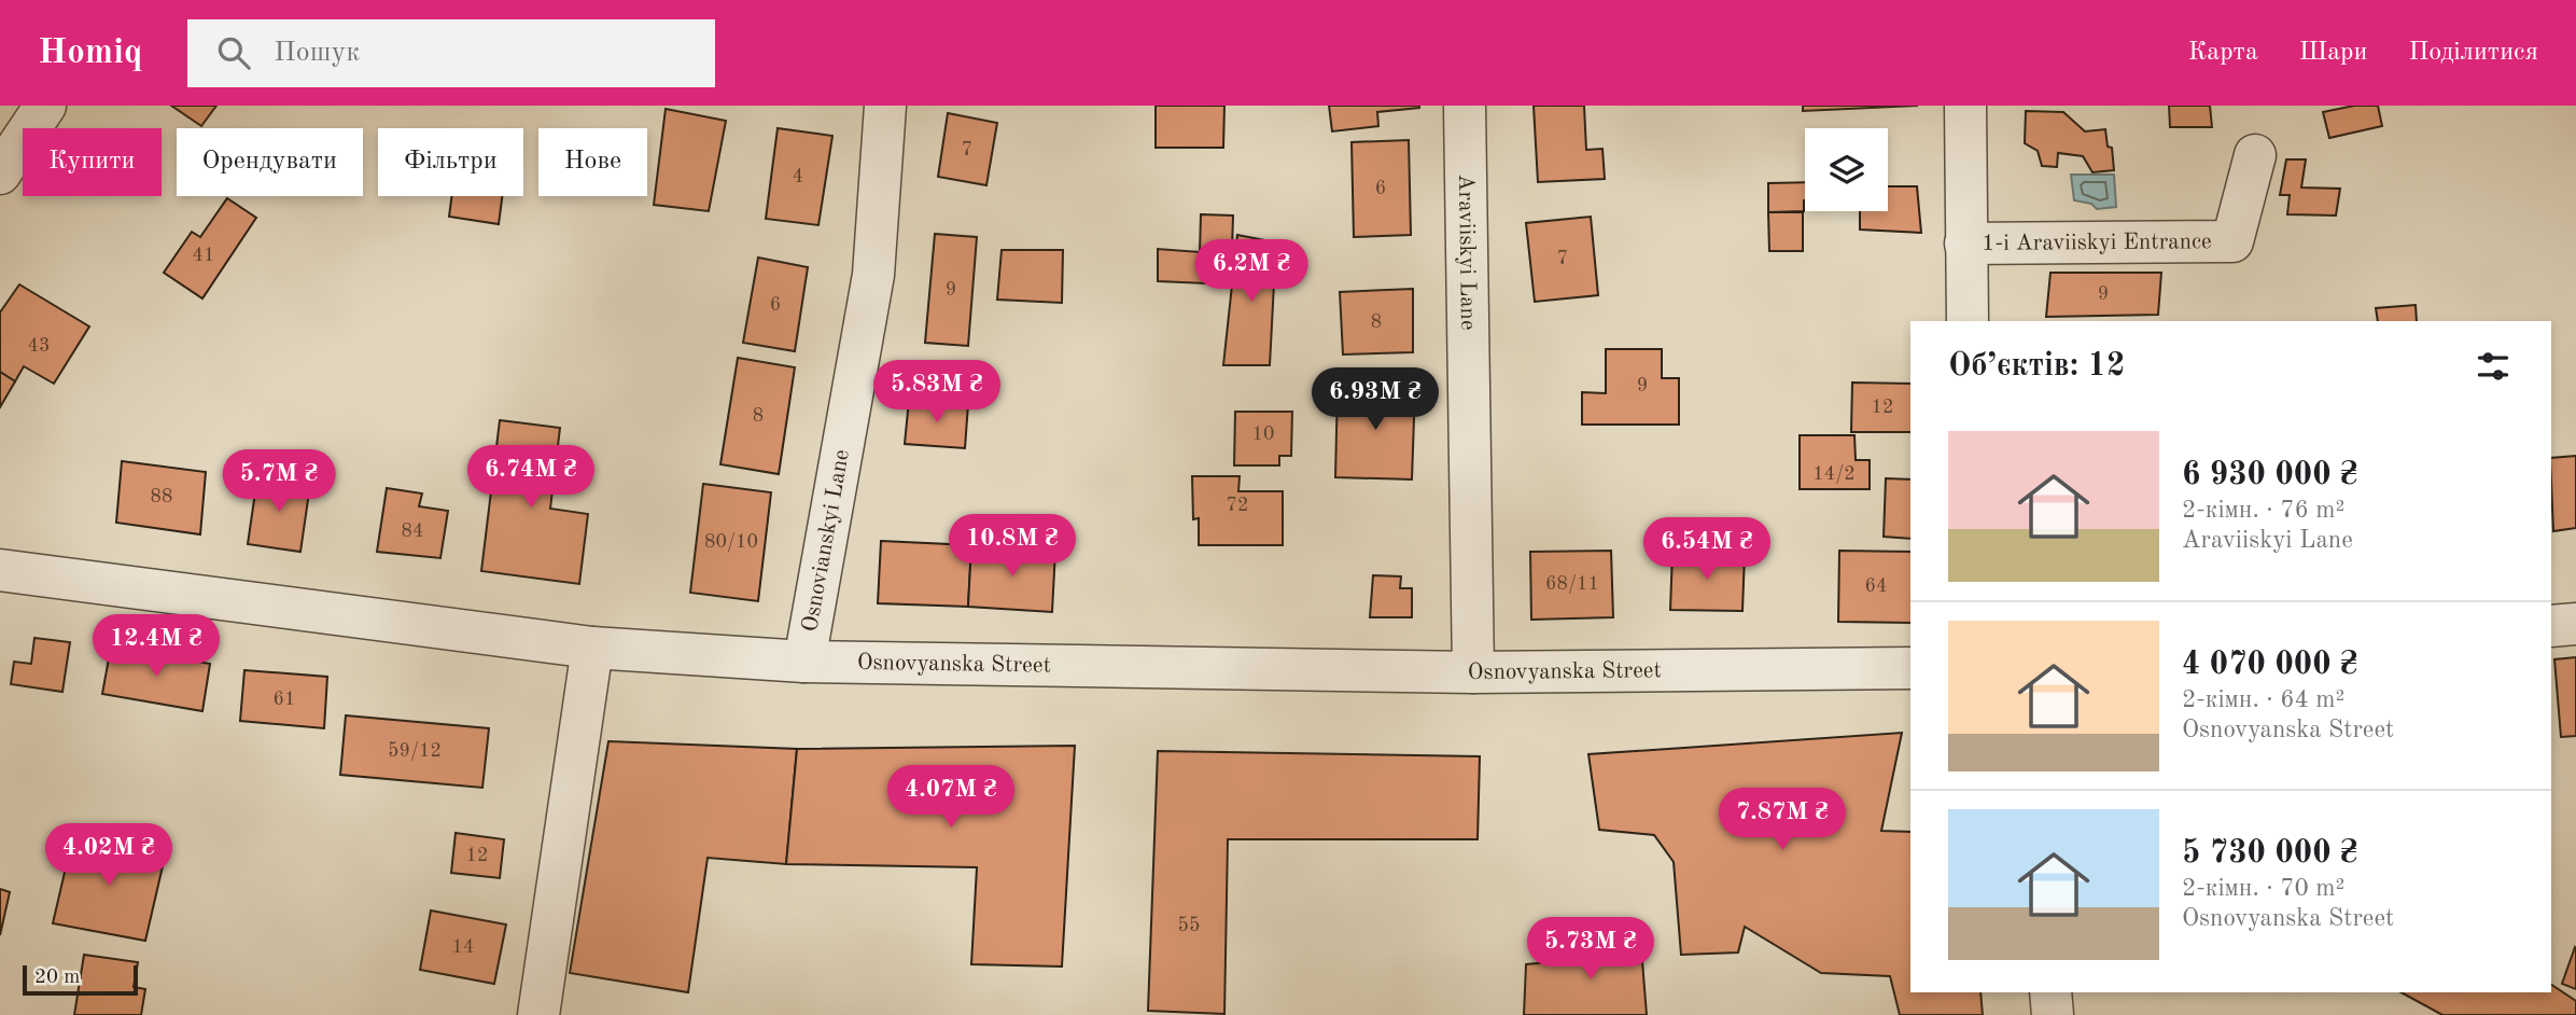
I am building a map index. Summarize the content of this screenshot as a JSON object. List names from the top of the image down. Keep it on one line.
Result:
{"streets":{"street":["1-i Araviiskyi Entrance","Araviiskyi Lane","Osnovianskyi Lane","Osnovyanska Street"]},"crossings":[["Araviiskyi Lane","Osnovyanska Street"],["Osnovianskyi Lane","Osnovyanska Street"]],"house_numbers":["7","4","6","41","7","9","9","6","8","43","9","12","8","10","14/2","88","72","84","80/10","68/11","64","61","59/12","12","55","14"],"scale_bar":"20 m","page":{"header":"Homiq","search":"Пошук","nav":["Карта","Шари","Поділитися"],"chip":["Купити","Орендувати","Фільтри","Нове"],"price":["6.2M ₴","5.83M ₴","6.93M ₴","6.74M ₴","5.7M ₴","10.8M ₴","6.54M ₴","12.4M ₴","4.07M ₴","7.87M ₴","4.02M ₴","5.73M ₴"],"heading":"Об’єктів: 12","list":[{"name":"6 930 000 ₴","note":"2-кімн. · 76 m² · Araviiskyi Lane"},{"name":"4 070 000 ₴","note":"2-кімн. · 64 m² · Osnovyanska Street"},{"name":"5 730 000 ₴","note":"2-кімн. · 70 m² · Osnovyanska Street"}],"scale":"20 m"}}
